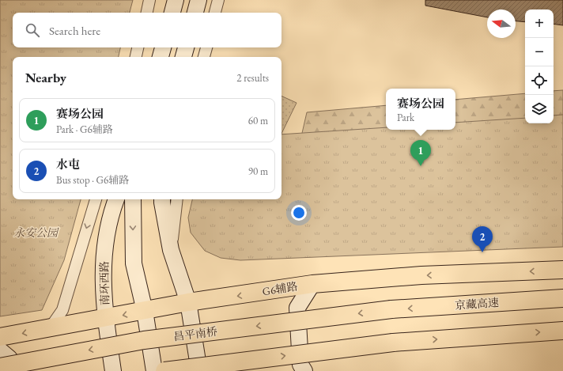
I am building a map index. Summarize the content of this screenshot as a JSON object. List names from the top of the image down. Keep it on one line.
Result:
{"streets":{"main road":["南环西路","G6辅路","京藏高速","昌平南桥"]},"crossings":[["南环西路","G6辅路"],["京藏高速","昌平南桥"]],"parks":["永安公园"],"north":"left","page":{"map_buttons":["+","−"],"search":"Search here","heading":["Nearby","2 results"],"popup":["赛场公园","Park"],"list":[{"mark":"1","name":"赛场公园","note":"Park · G6辅路","value":"60 m"},{"mark":"2","name":"水屯","note":"Bus stop · G6辅路","value":"90 m"}],"pins":["1","2"]}}
